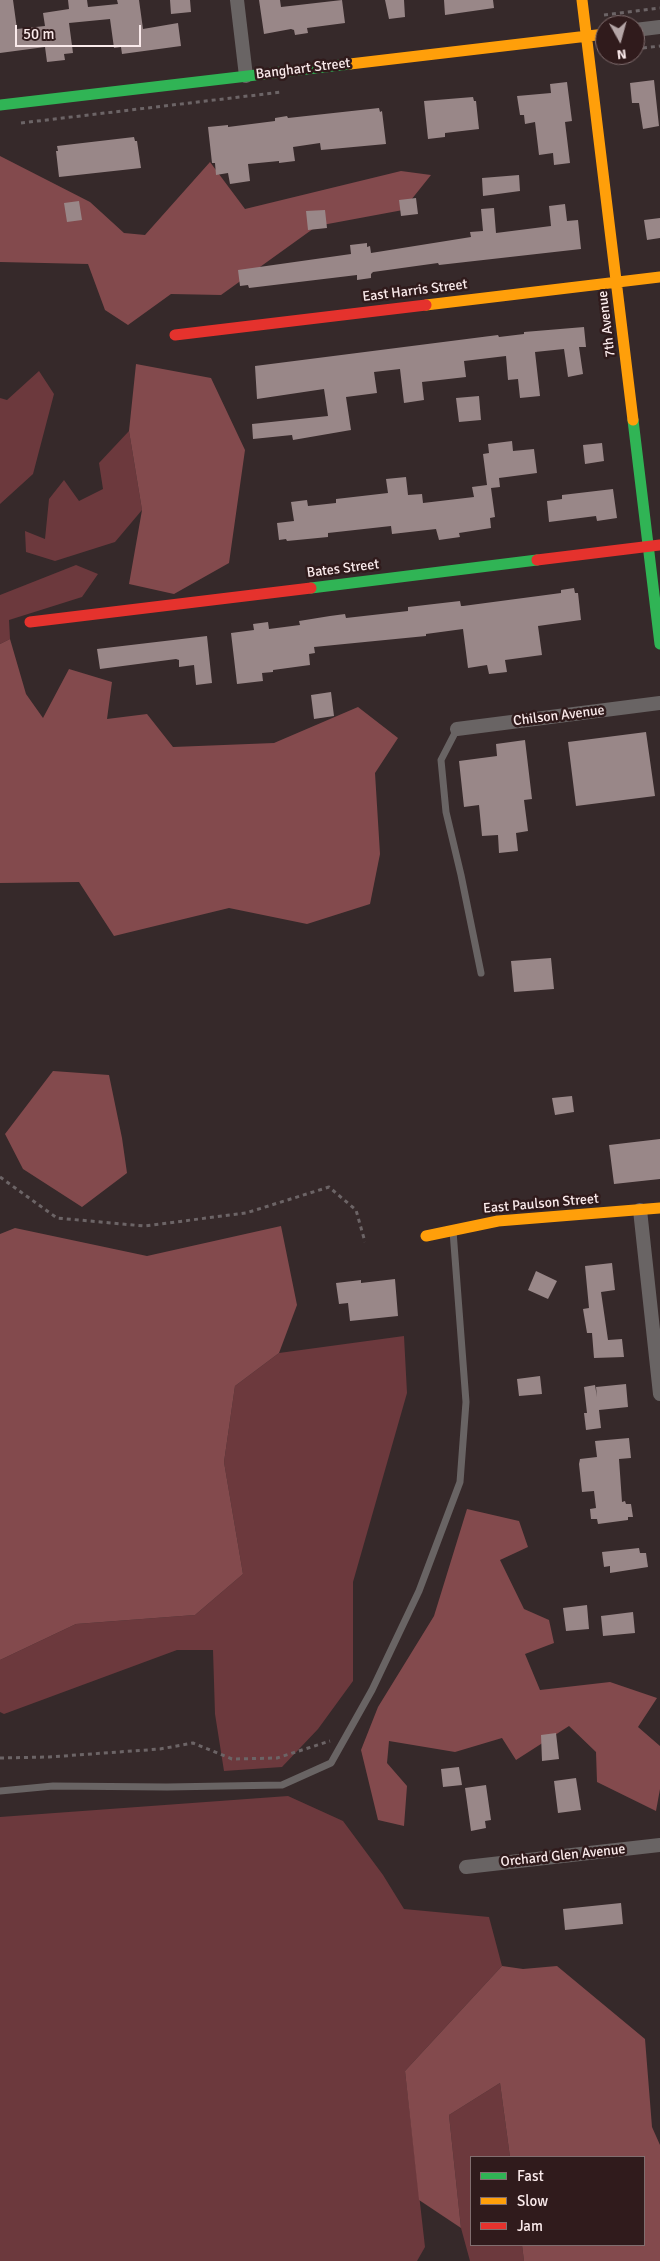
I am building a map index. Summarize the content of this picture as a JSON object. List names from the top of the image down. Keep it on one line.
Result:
{"streets":{"street":["Banghart Street","East Harris Street","7th Avenue","Bates Street","Chilson Avenue","East Paulson Street","Orchard Glen Avenue"]},"crossings":[["Banghart Street","7th Avenue"],["East Harris Street","7th Avenue"],["7th Avenue","Bates Street"]],"legend":["Fast","Slow","Jam"],"scale_bar":"50 m","north":"bottom"}
